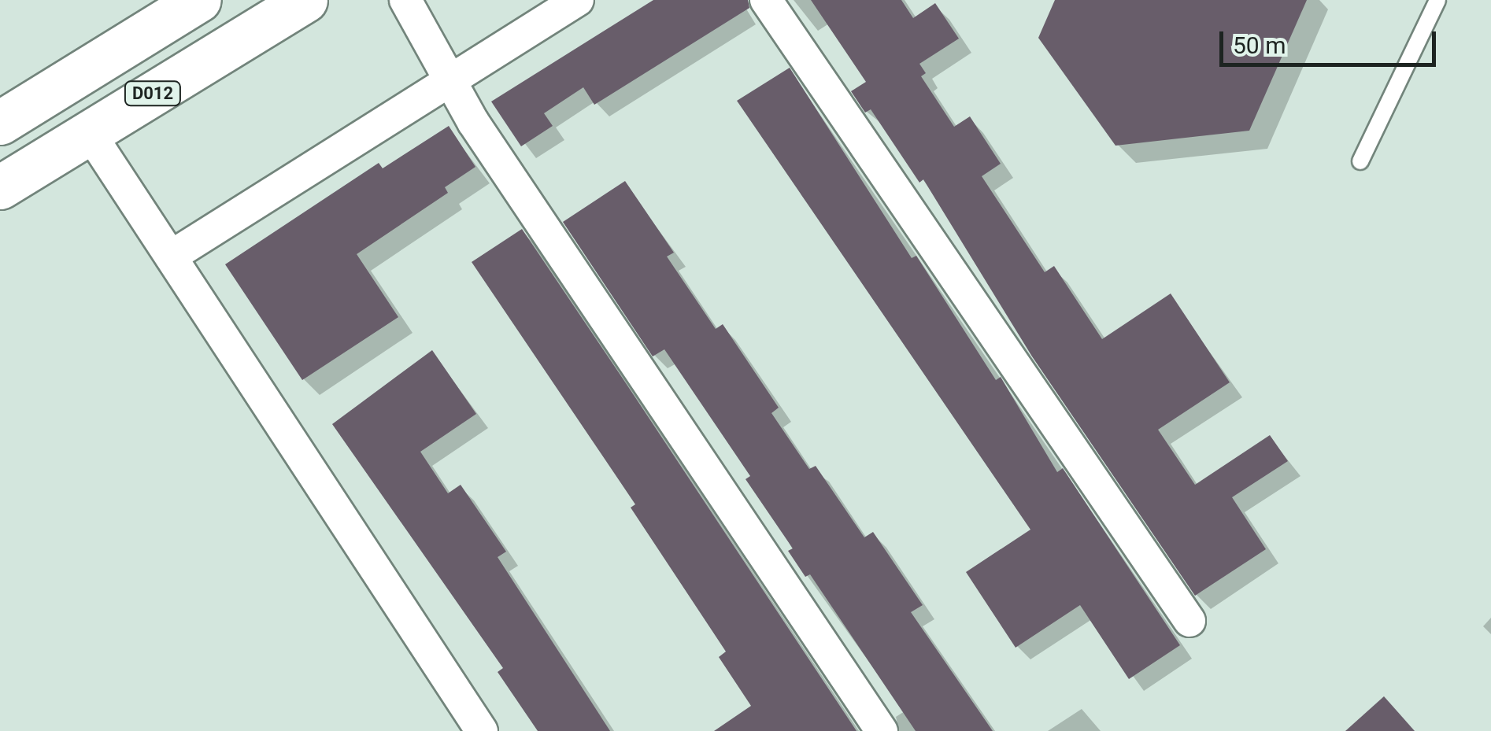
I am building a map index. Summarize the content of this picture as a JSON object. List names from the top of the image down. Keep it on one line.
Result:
{"streets":{"highway":["D012"]},"scale_bar":"50 m"}
